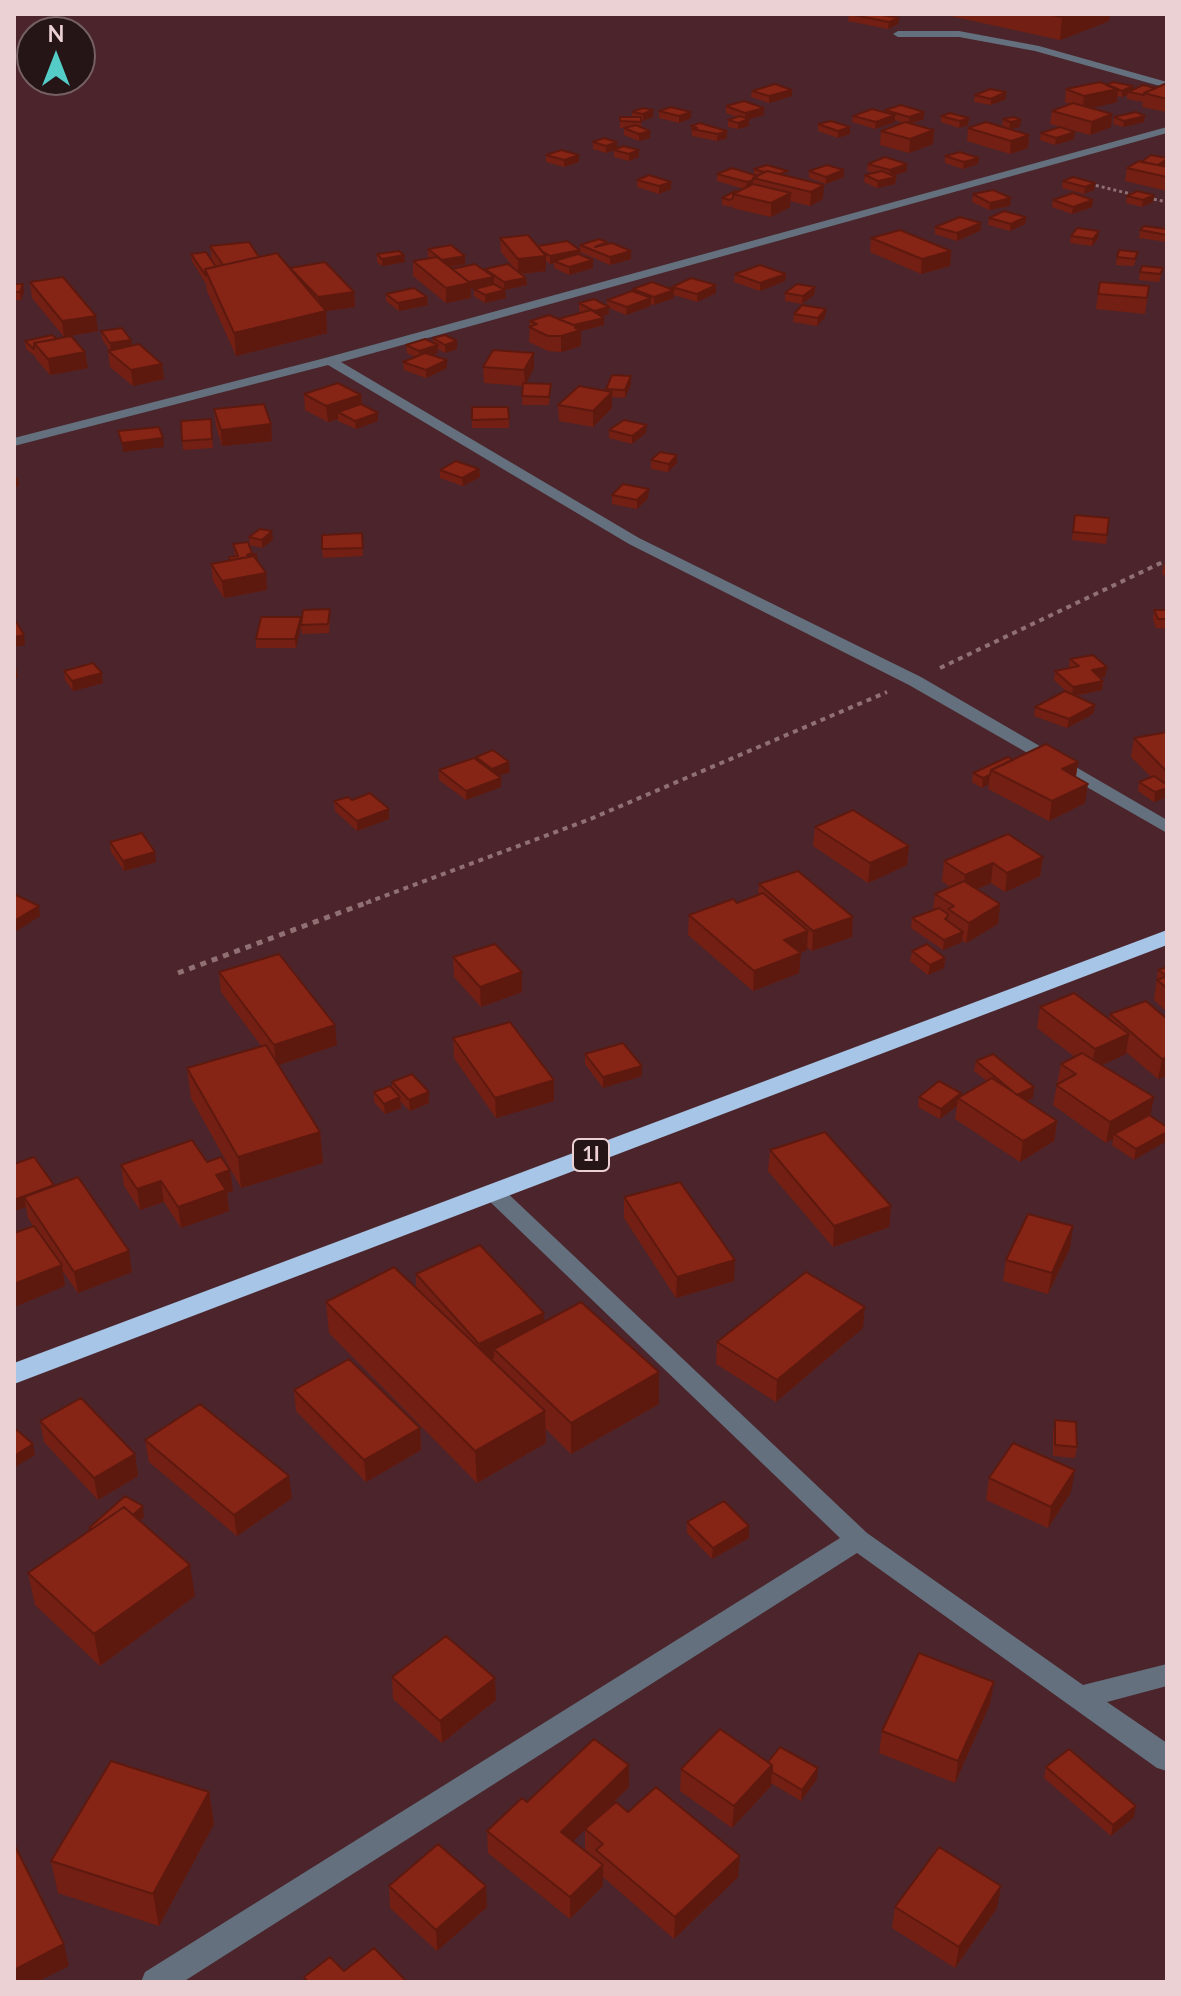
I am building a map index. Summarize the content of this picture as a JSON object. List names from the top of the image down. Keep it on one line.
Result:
{"streets":{"highway":["1I"]},"north":"top"}
